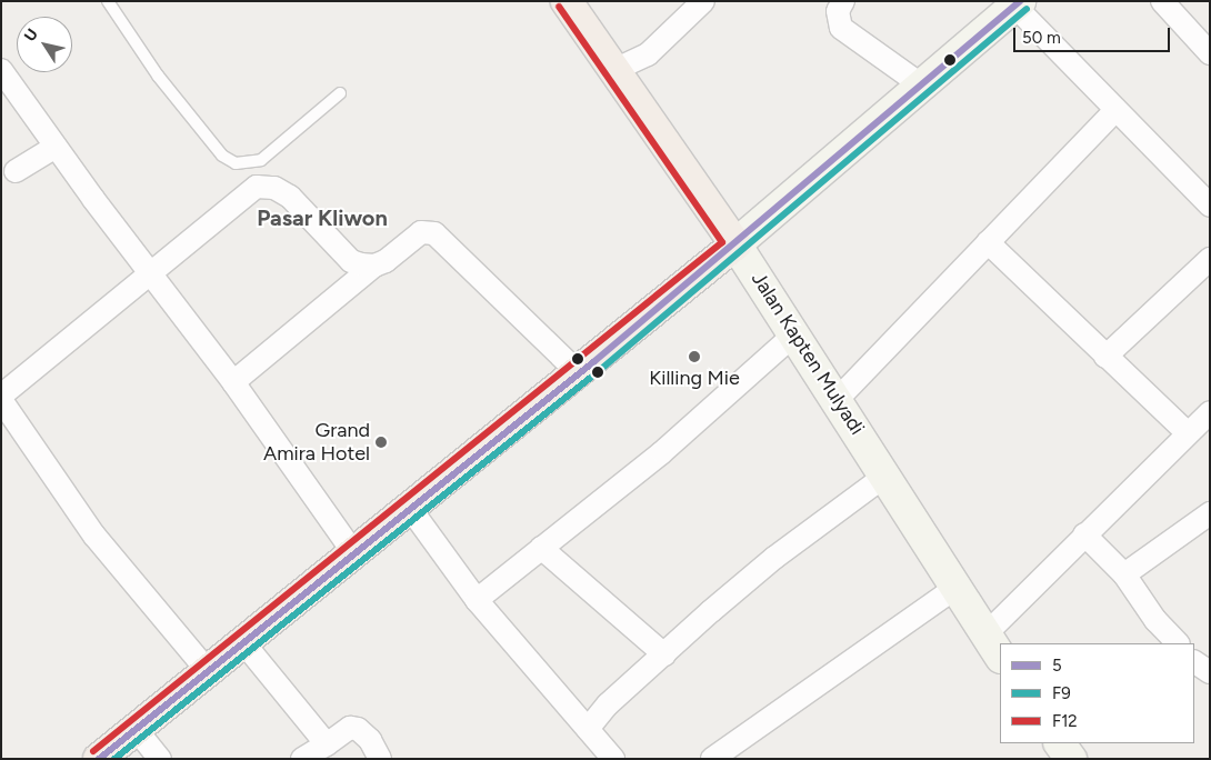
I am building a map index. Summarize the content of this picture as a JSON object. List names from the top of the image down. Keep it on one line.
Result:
{"streets":{"main road":["Jalan Kapten Mulyadi"]},"districts":["Pasar Kliwon"],"places":["Killing Mie","Grand Amira Hotel"],"lines":["transit line 5","transit line F12","transit line F9"],"legend":["5","F9","F12"],"scale_bar":"50 m","north":"top left"}
